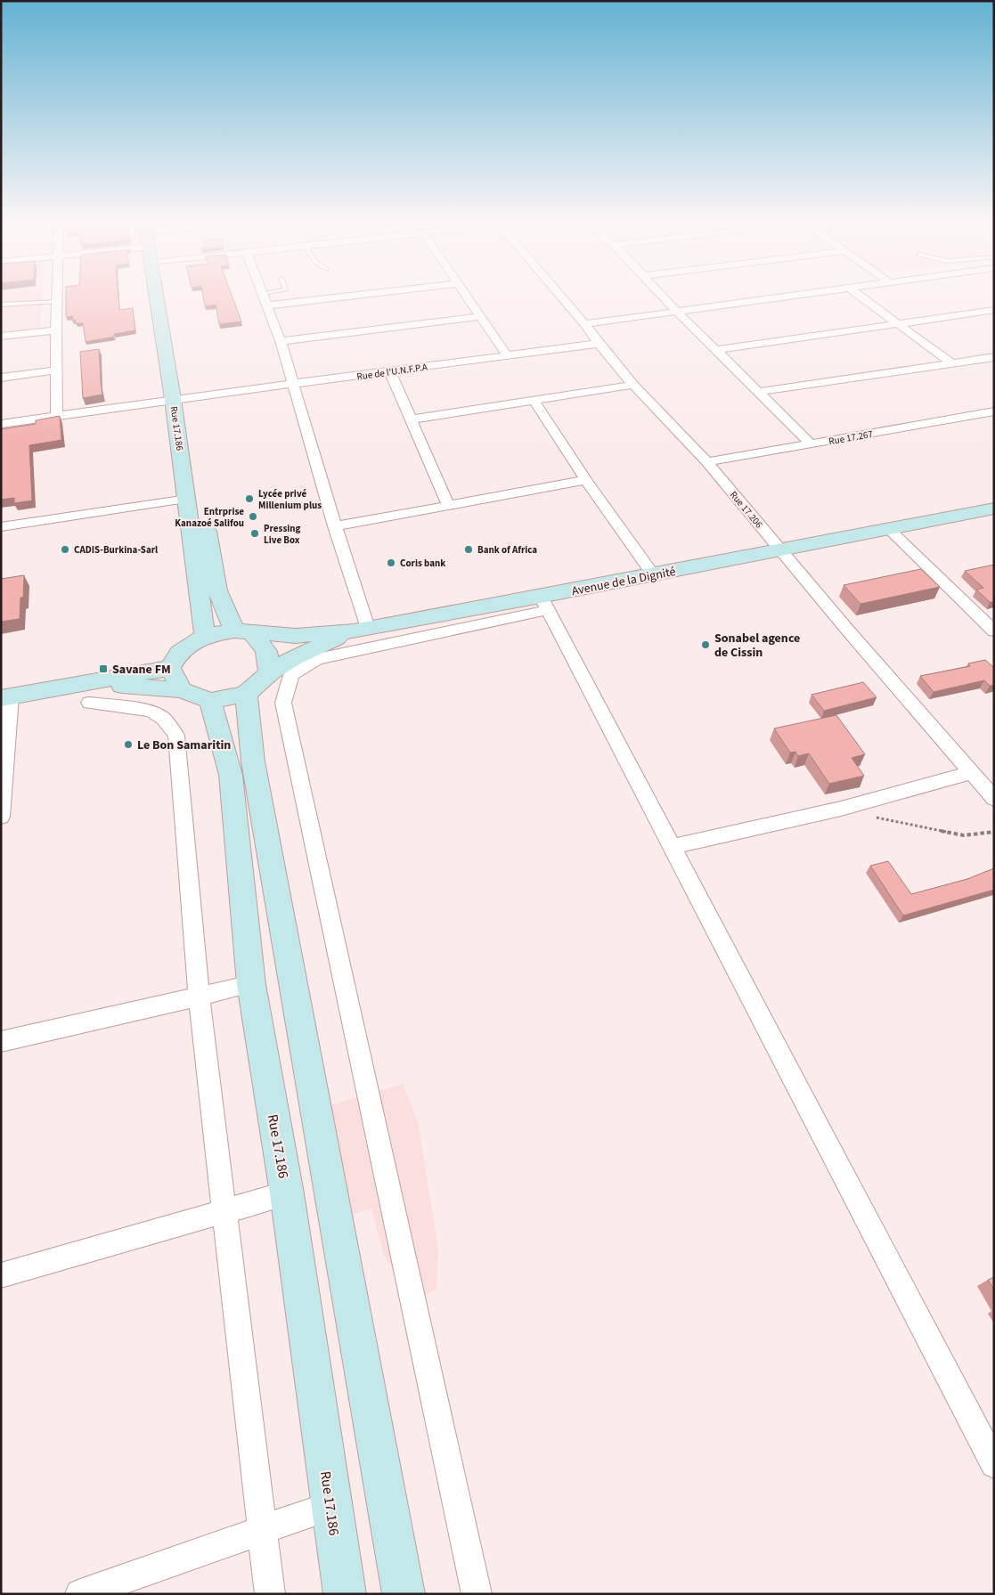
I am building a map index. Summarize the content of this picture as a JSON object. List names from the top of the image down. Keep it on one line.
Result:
{"streets":{"main road":["Rue 17.186","Avenue de la Dignité"],"street":["Rue de l'U.N.F.P.A","Rue 17.267","Rue 17.206"]},"crossings":[["Rue de l'U.N.F.P.A","Rue 17.186"],["Rue de l'U.N.F.P.A","Rue 17.206"],["Rue 17.186","Avenue de la Dignité"],["Rue 17.267","Rue 17.206"],["Rue 17.206","Avenue de la Dignité"]],"places":{"other":["Lycée privé Millenium plus","Entrprise Kanazoé Salifou","Pressing Live Box","CADIS-Burkina-Sarl","Bank of Africa","Coris bank","Sonabel agence de Cissin","Le Bon Samaritin"],"transit":["Savane FM"]}}
